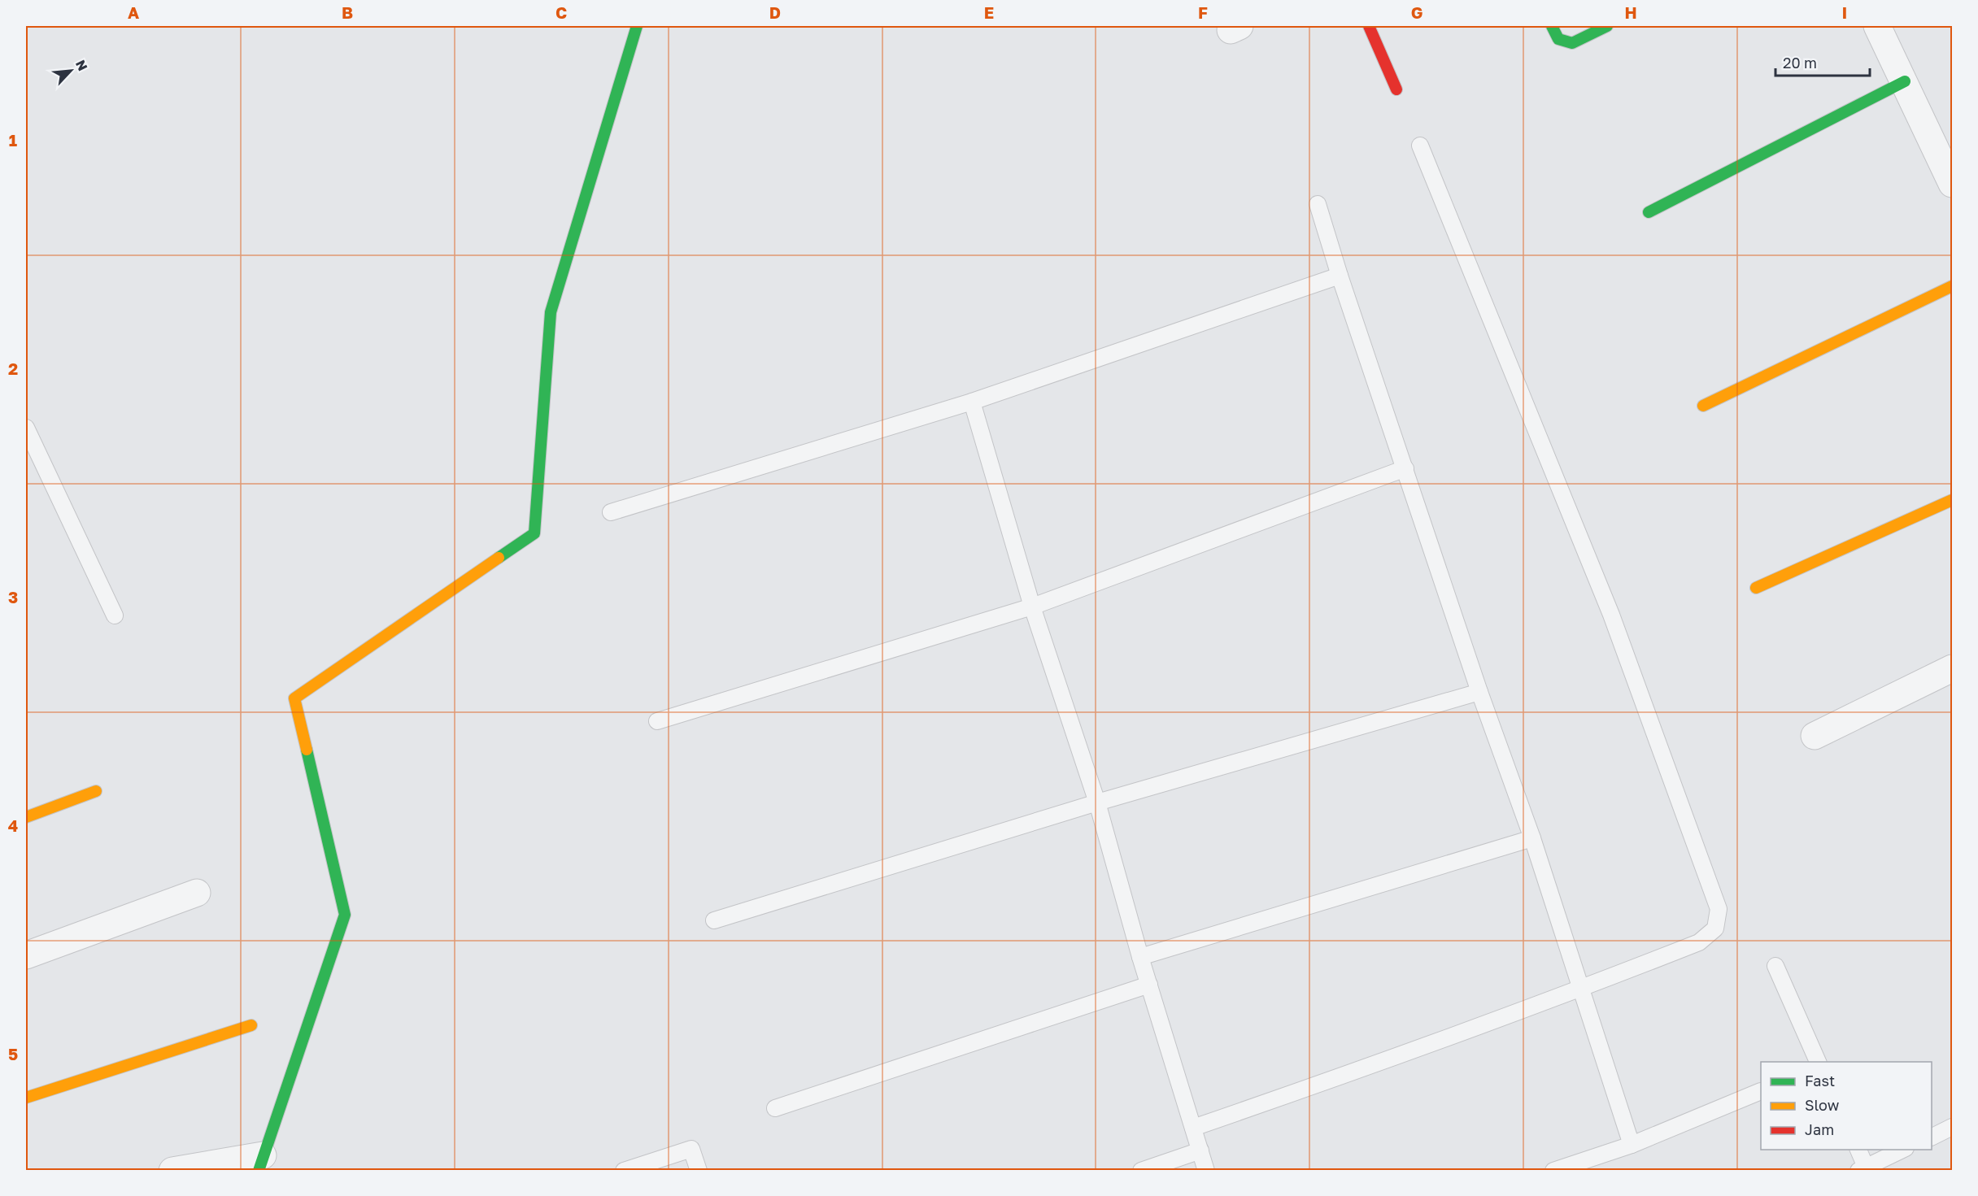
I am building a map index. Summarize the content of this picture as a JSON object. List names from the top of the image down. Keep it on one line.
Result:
{"legend":["Fast","Slow","Jam"],"scale_bar":"20 m","north":"top right","grid":{"columns":["A","B","C","D","E","F","G","H","I"],"rows":["1","2","3","4","5"]}}
